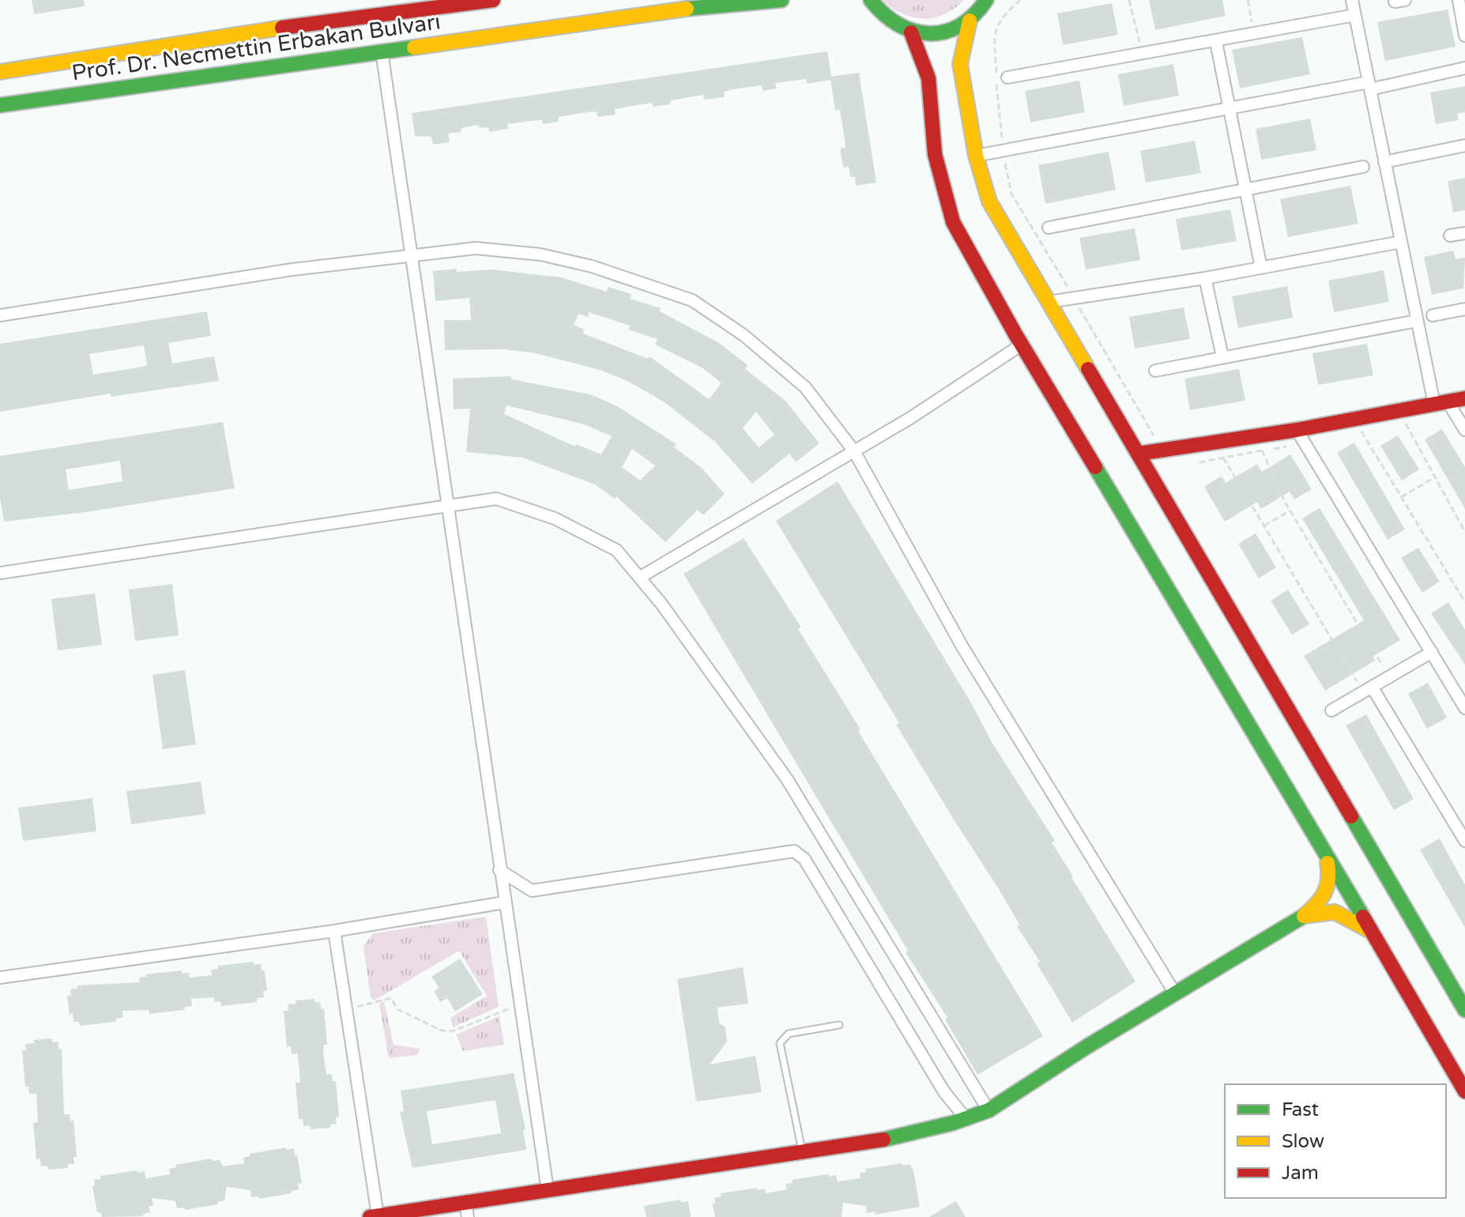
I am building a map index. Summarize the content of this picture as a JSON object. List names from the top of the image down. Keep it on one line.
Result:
{"streets":{"main road":["Prof. Dr. Necmettin Erbakan Bulvarı"]},"legend":["Fast","Slow","Jam"]}
